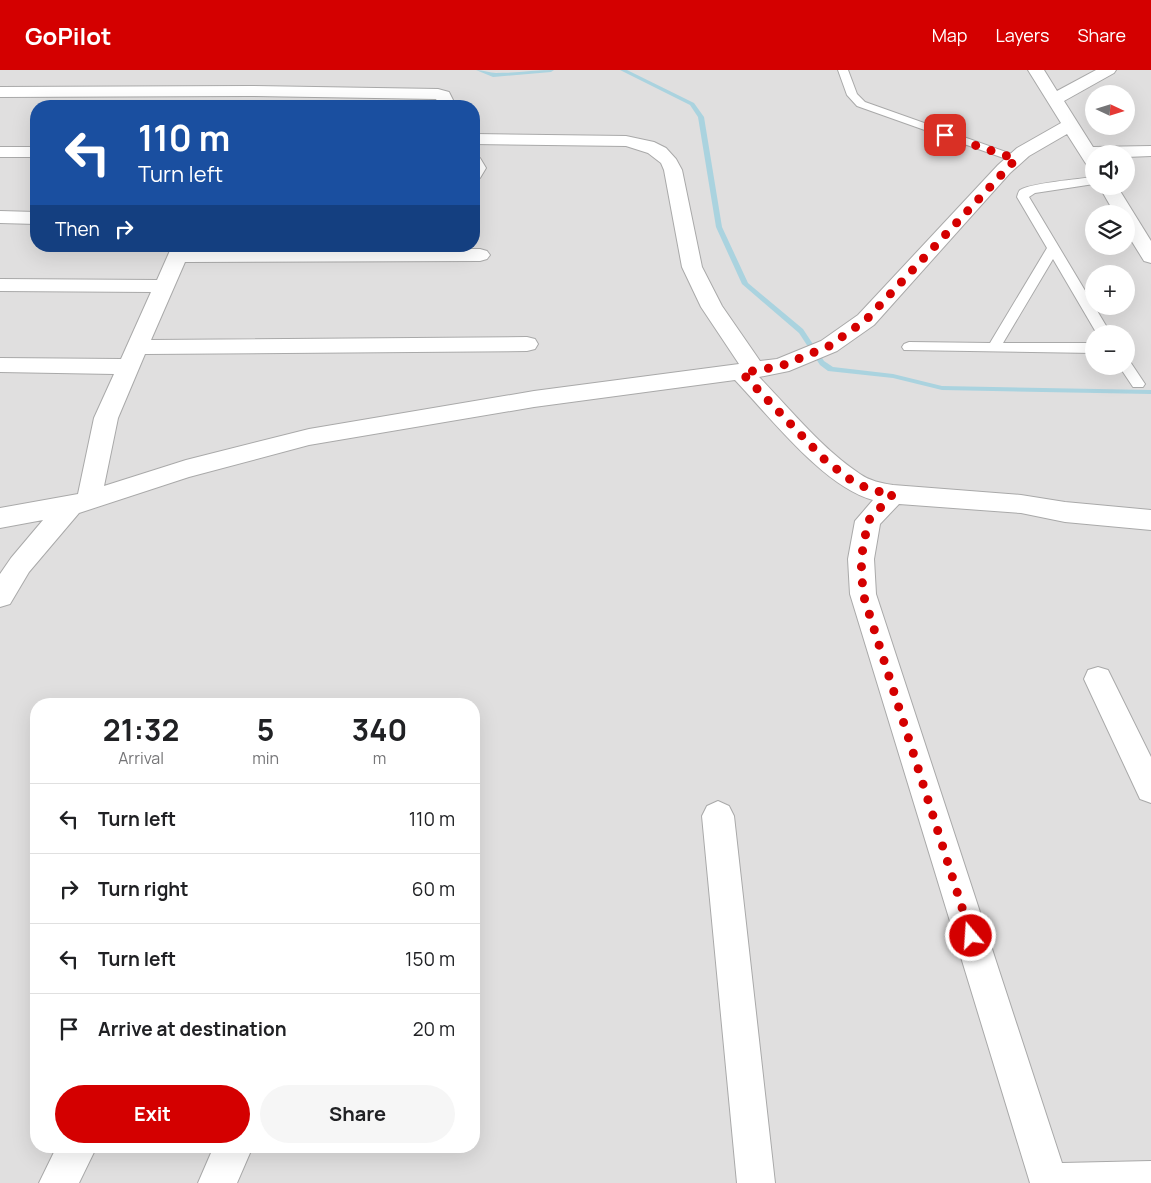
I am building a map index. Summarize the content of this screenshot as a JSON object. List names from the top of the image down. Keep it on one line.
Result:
{"north":"right","page":{"header":"GoPilot","nav":["Map","Layers","Share"],"map_buttons":["+","−"],"turn":["110 m","Turn left"],"then":"Then","eta":["21:32","Arrival","5","min","340","m"],"list":[{"name":"Turn left","value":"110 m"},{"name":"Turn right","value":"60 m"},{"name":"Turn left","value":"150 m"},{"name":"Arrive at destination","value":"20 m"}],"buttons":["Exit","Share"]}}
